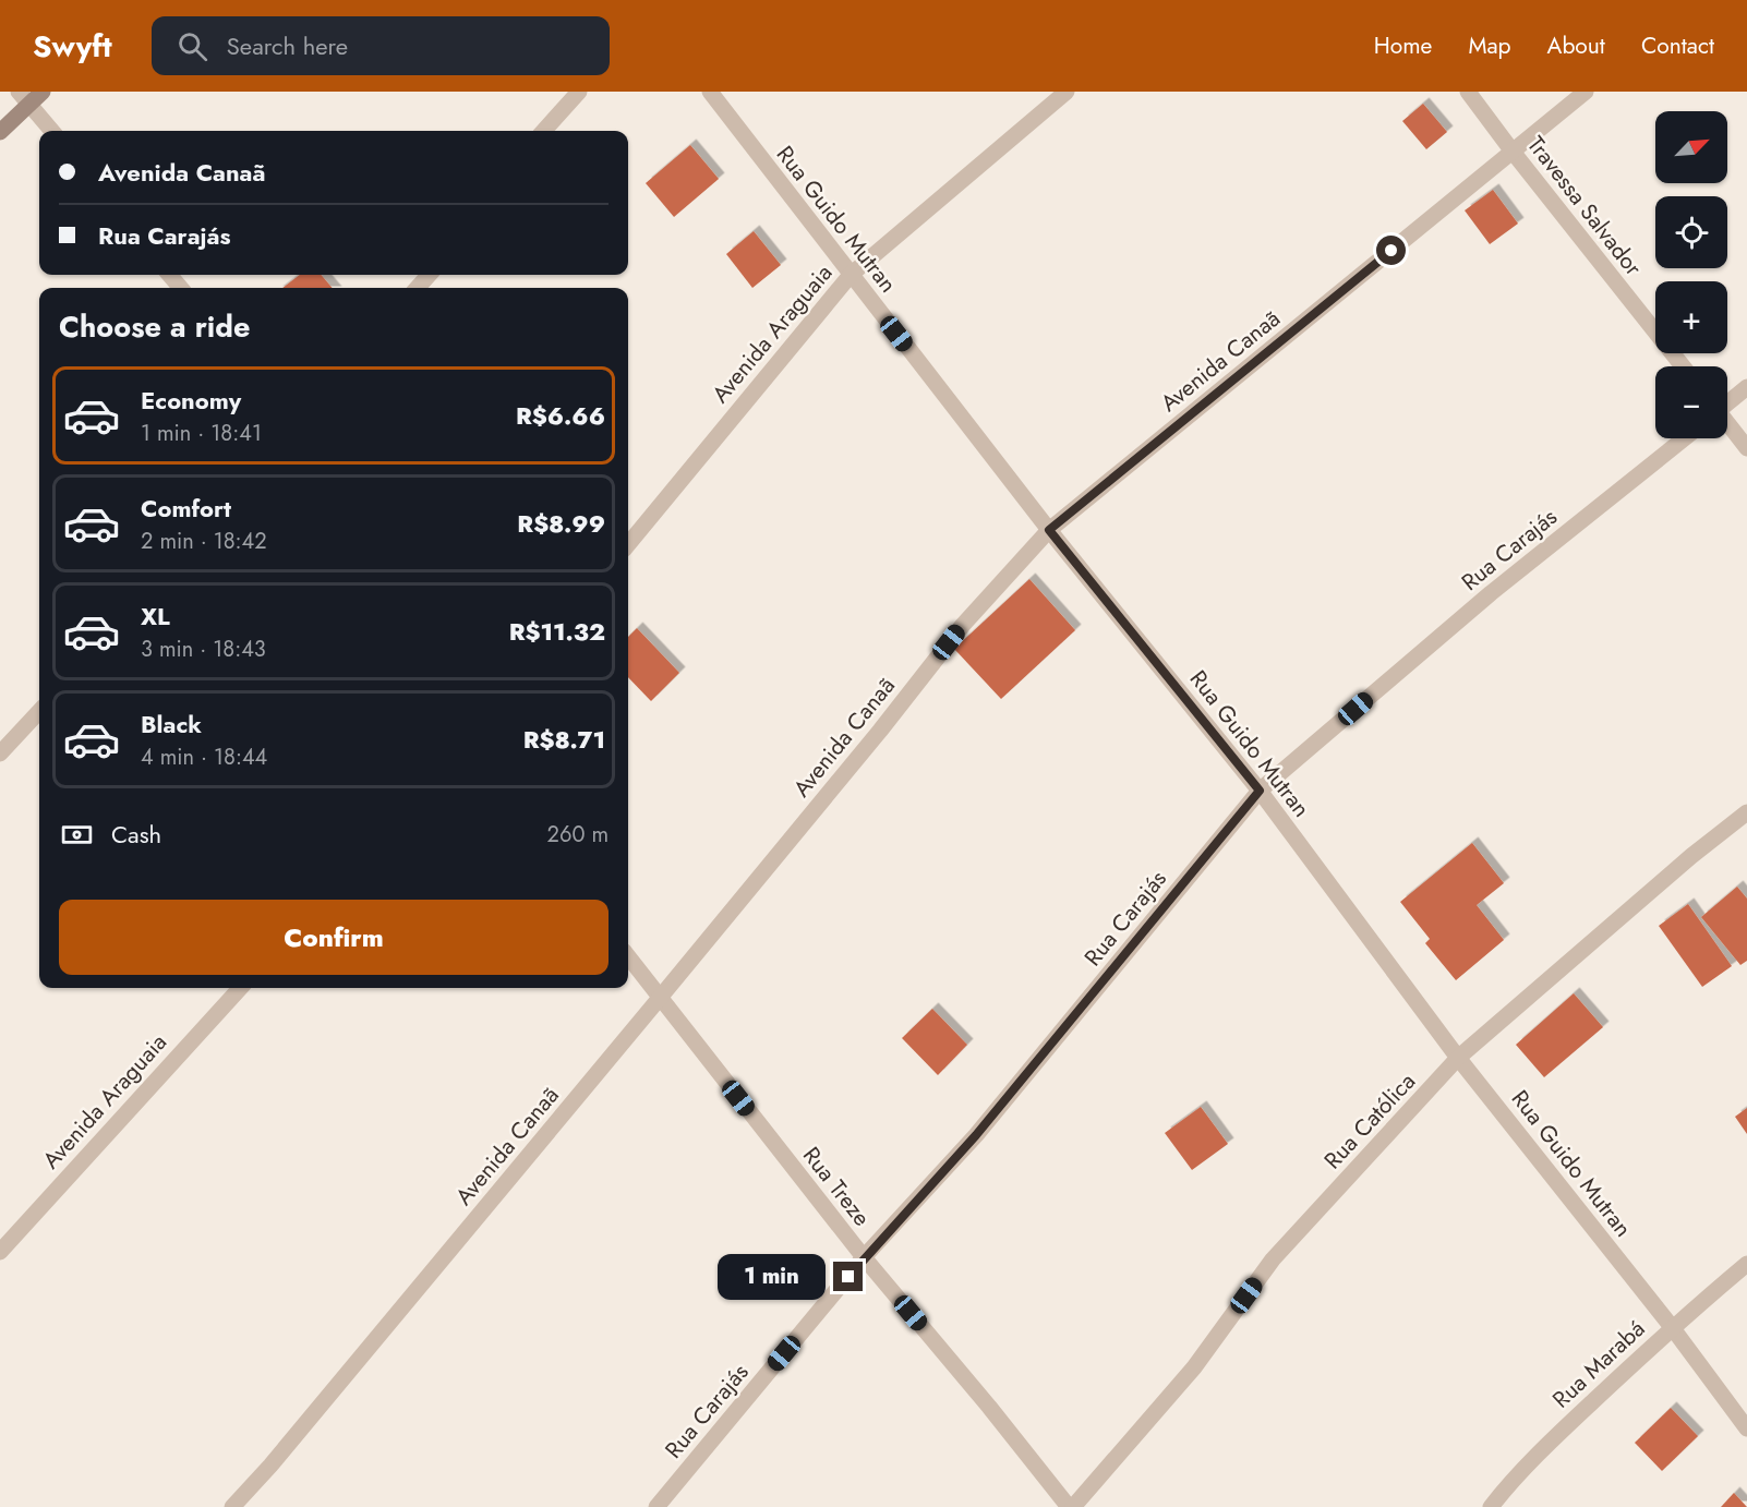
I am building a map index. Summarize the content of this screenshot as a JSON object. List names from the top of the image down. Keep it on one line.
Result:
{"streets":{"street":["Travessa Salvador","Rua Guido Mutran","Avenida Araguaia","Avenida Canaã","Rua Carajás","Rua Católica","Rua Treze","Rua Marabá"]},"crossings":[["Travessa Salvador","Avenida Canaã"],["Rua Guido Mutran","Avenida Araguaia"],["Rua Guido Mutran","Avenida Canaã"],["Rua Guido Mutran","Rua Carajás"],["Rua Guido Mutran","Rua Católica"],["Rua Guido Mutran","Rua Marabá"],["Avenida Canaã","Rua Treze"],["Rua Carajás","Rua Treze"]],"north":"top right","page":{"header":"Swyft","search":"Search here","nav":["Home","Map","About","Contact"],"map_buttons":["+","−"],"banner":["Avenida Canaã","Rua Carajás"],"heading":"Choose a ride","list":[{"name":"Economy","note":"1 min · 18:41","value":"R$6.66"},{"name":"Comfort","note":"2 min · 18:42","value":"R$8.99"},{"name":"XL","note":"3 min · 18:43","value":"R$11.32"},{"name":"Black","note":"4 min · 18:44","value":"R$8.71"}],"pay":["Cash","260 m"],"buttons":"Confirm","bubble":"1 min"}}
